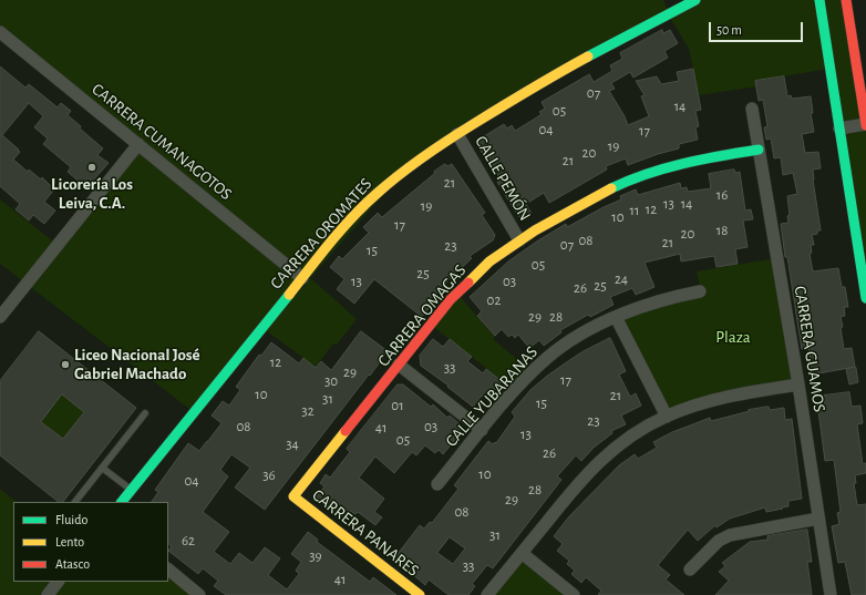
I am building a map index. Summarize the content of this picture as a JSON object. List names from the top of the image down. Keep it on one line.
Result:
{"streets":{"street":["CARRERA CUMANAGOTOS","CALLE PEMÓN","CARRERA OROMATES","CARRERA OMAGAS","CARRERA GUAMOS","CALLE YUBARANAS","CARRERA PANARES"]},"crossings":[["CARRERA CUMANAGOTOS","CARRERA OROMATES"],["CALLE PEMÓN","CARRERA OROMATES"],["CALLE PEMÓN","CARRERA OMAGAS"],["CARRERA OMAGAS","CARRERA GUAMOS"],["CARRERA OMAGAS","CARRERA PANARES"]],"parks":["Plaza"],"places":["Licorería Los Leiva, C.A.","Liceo Nacional José Gabriel Machado"],"house_numbers":["07","14","05","04","17","19","20","21","21","16","13","14","19","12","11","10","17","18","20","08","21","07","23","15","05","25","24","13","03","25","26","02","29","28","12","33","29","17","30","10","21","31","15","01","32","23","08","03","41","13","05","34","26","10","36","04","28","29","08","31","62","39","33","41"],"legend":["Fluido","Lento","Atasco"],"scale_bar":"50 m"}
